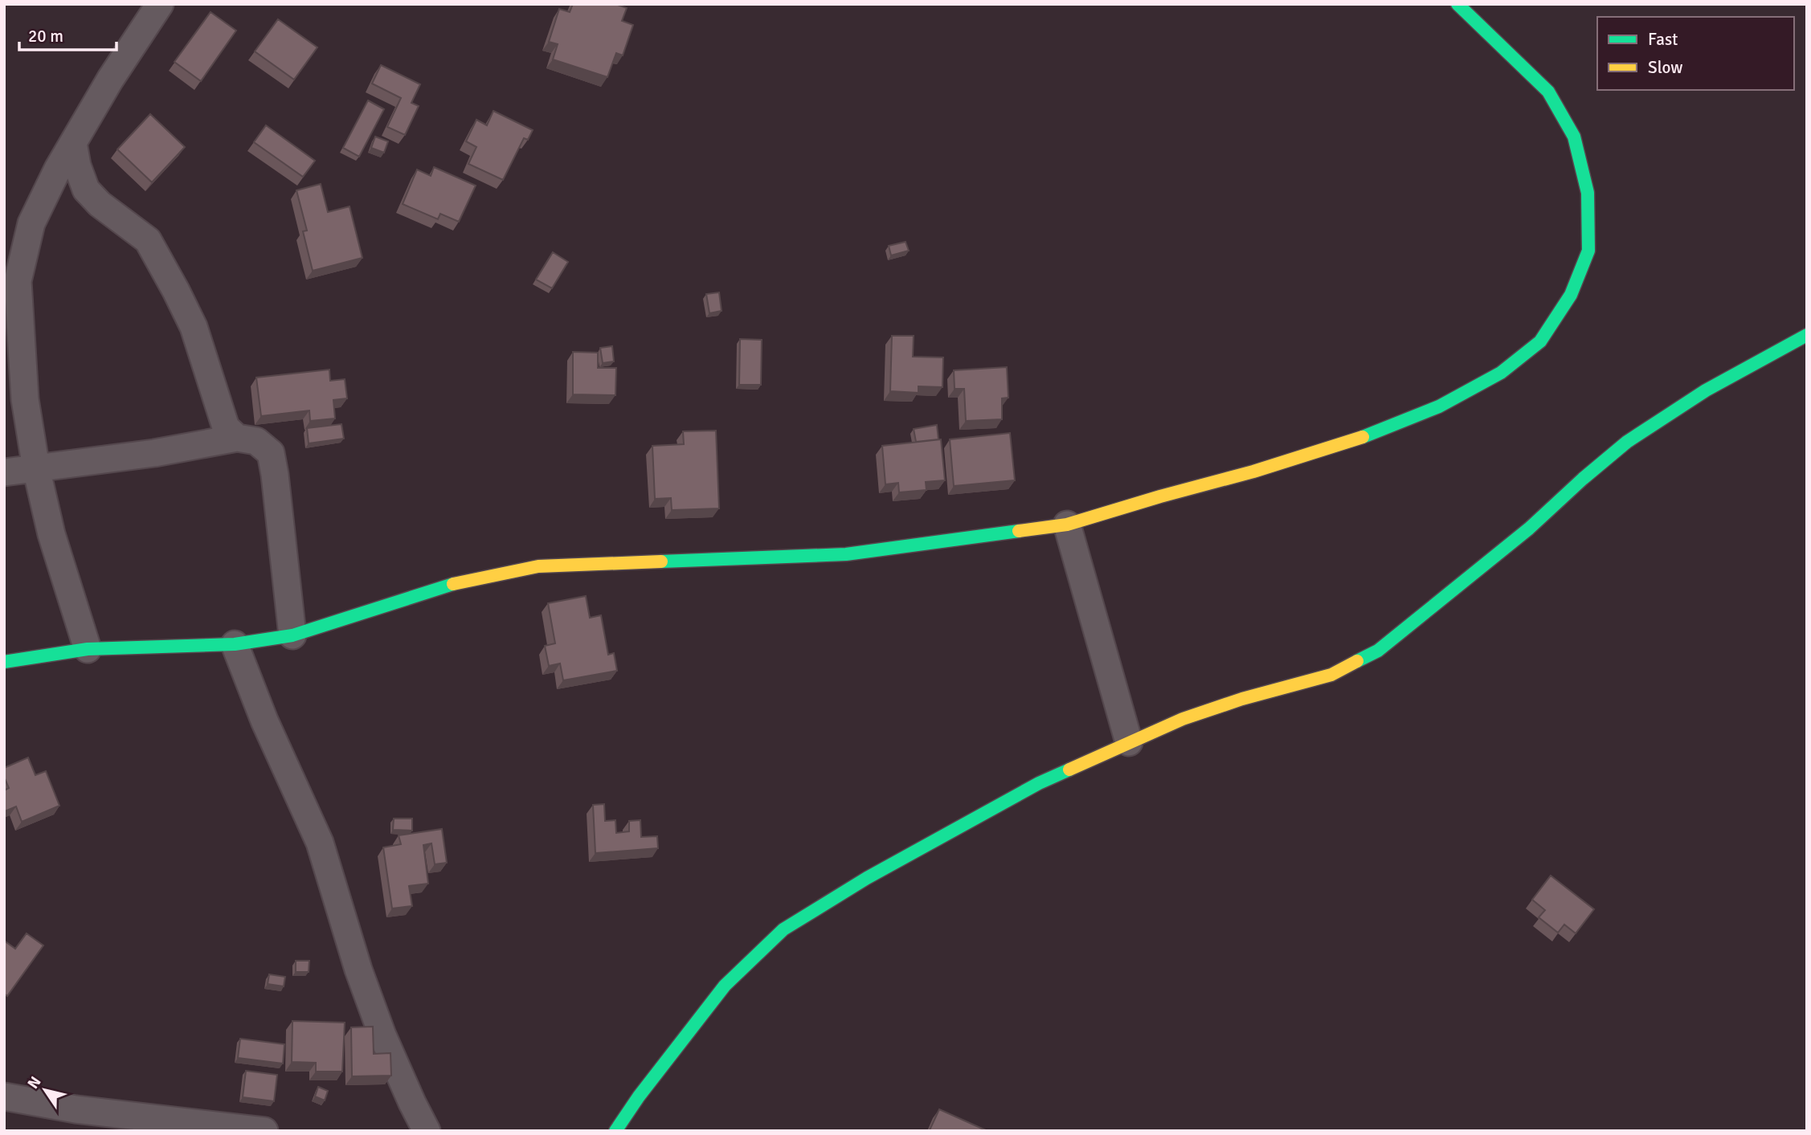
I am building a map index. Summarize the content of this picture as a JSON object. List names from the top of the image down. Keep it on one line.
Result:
{"legend":["Fast","Slow"],"scale_bar":"20 m","north":"top left"}
